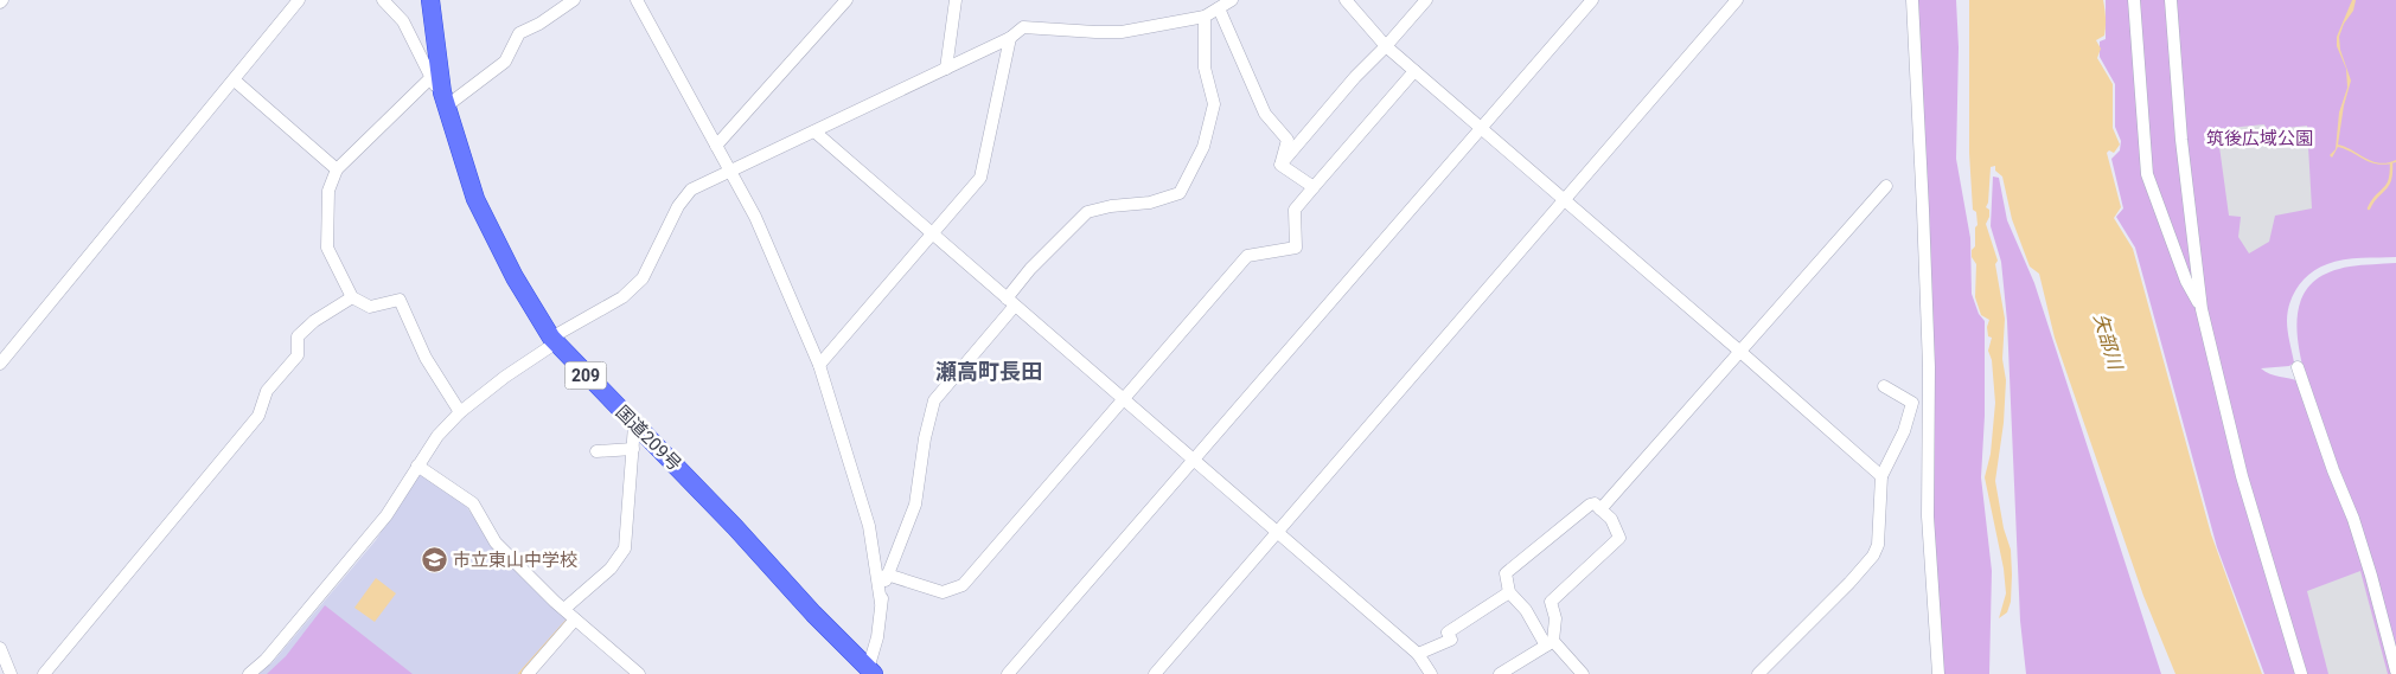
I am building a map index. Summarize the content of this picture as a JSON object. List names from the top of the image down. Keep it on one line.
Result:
{"streets":{"highway":["209","国道209号"]},"districts":["瀬高町長田"],"water":["矢部川"],"parks":["筑後広域公園"],"places":{"school or university":["市立東山中学校"]}}
